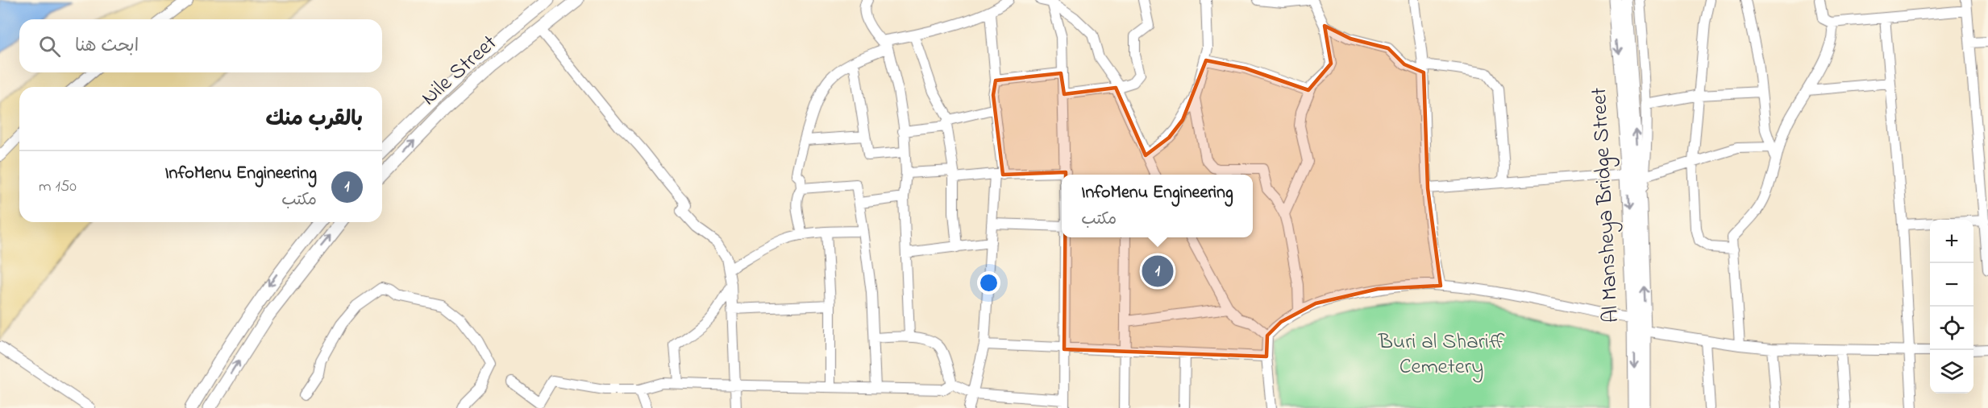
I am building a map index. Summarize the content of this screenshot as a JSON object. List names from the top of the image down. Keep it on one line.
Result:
{"streets":{"main road":["Nile Street","Al Mansheya Bridge Street"]},"parks":["Buri al Shariff Cemetery"],"page":{"search":"ابحث هنا","heading":"بالقرب منك","list":[{"mark":"1","name":"InfoMenu Engineering","note":"مكتب","value":"150 m"}],"popup":["InfoMenu Engineering","مكتب"],"map_buttons":["+","−"],"pins":"1"}}
